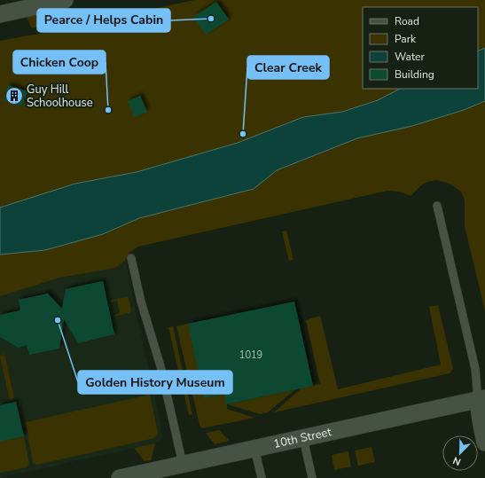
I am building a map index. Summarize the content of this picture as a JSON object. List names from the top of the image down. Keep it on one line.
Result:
{"streets":{"street":["10th Street"]},"places":{"other":["Pearce / Helps Cabin","Chicken Coop","Clear Creek","Golden History Museum"],"building":["Guy Hill Schoolhouse"]},"house_numbers":["1019"],"legend":["Road","Park","Water","Building"],"north":"bottom left"}
